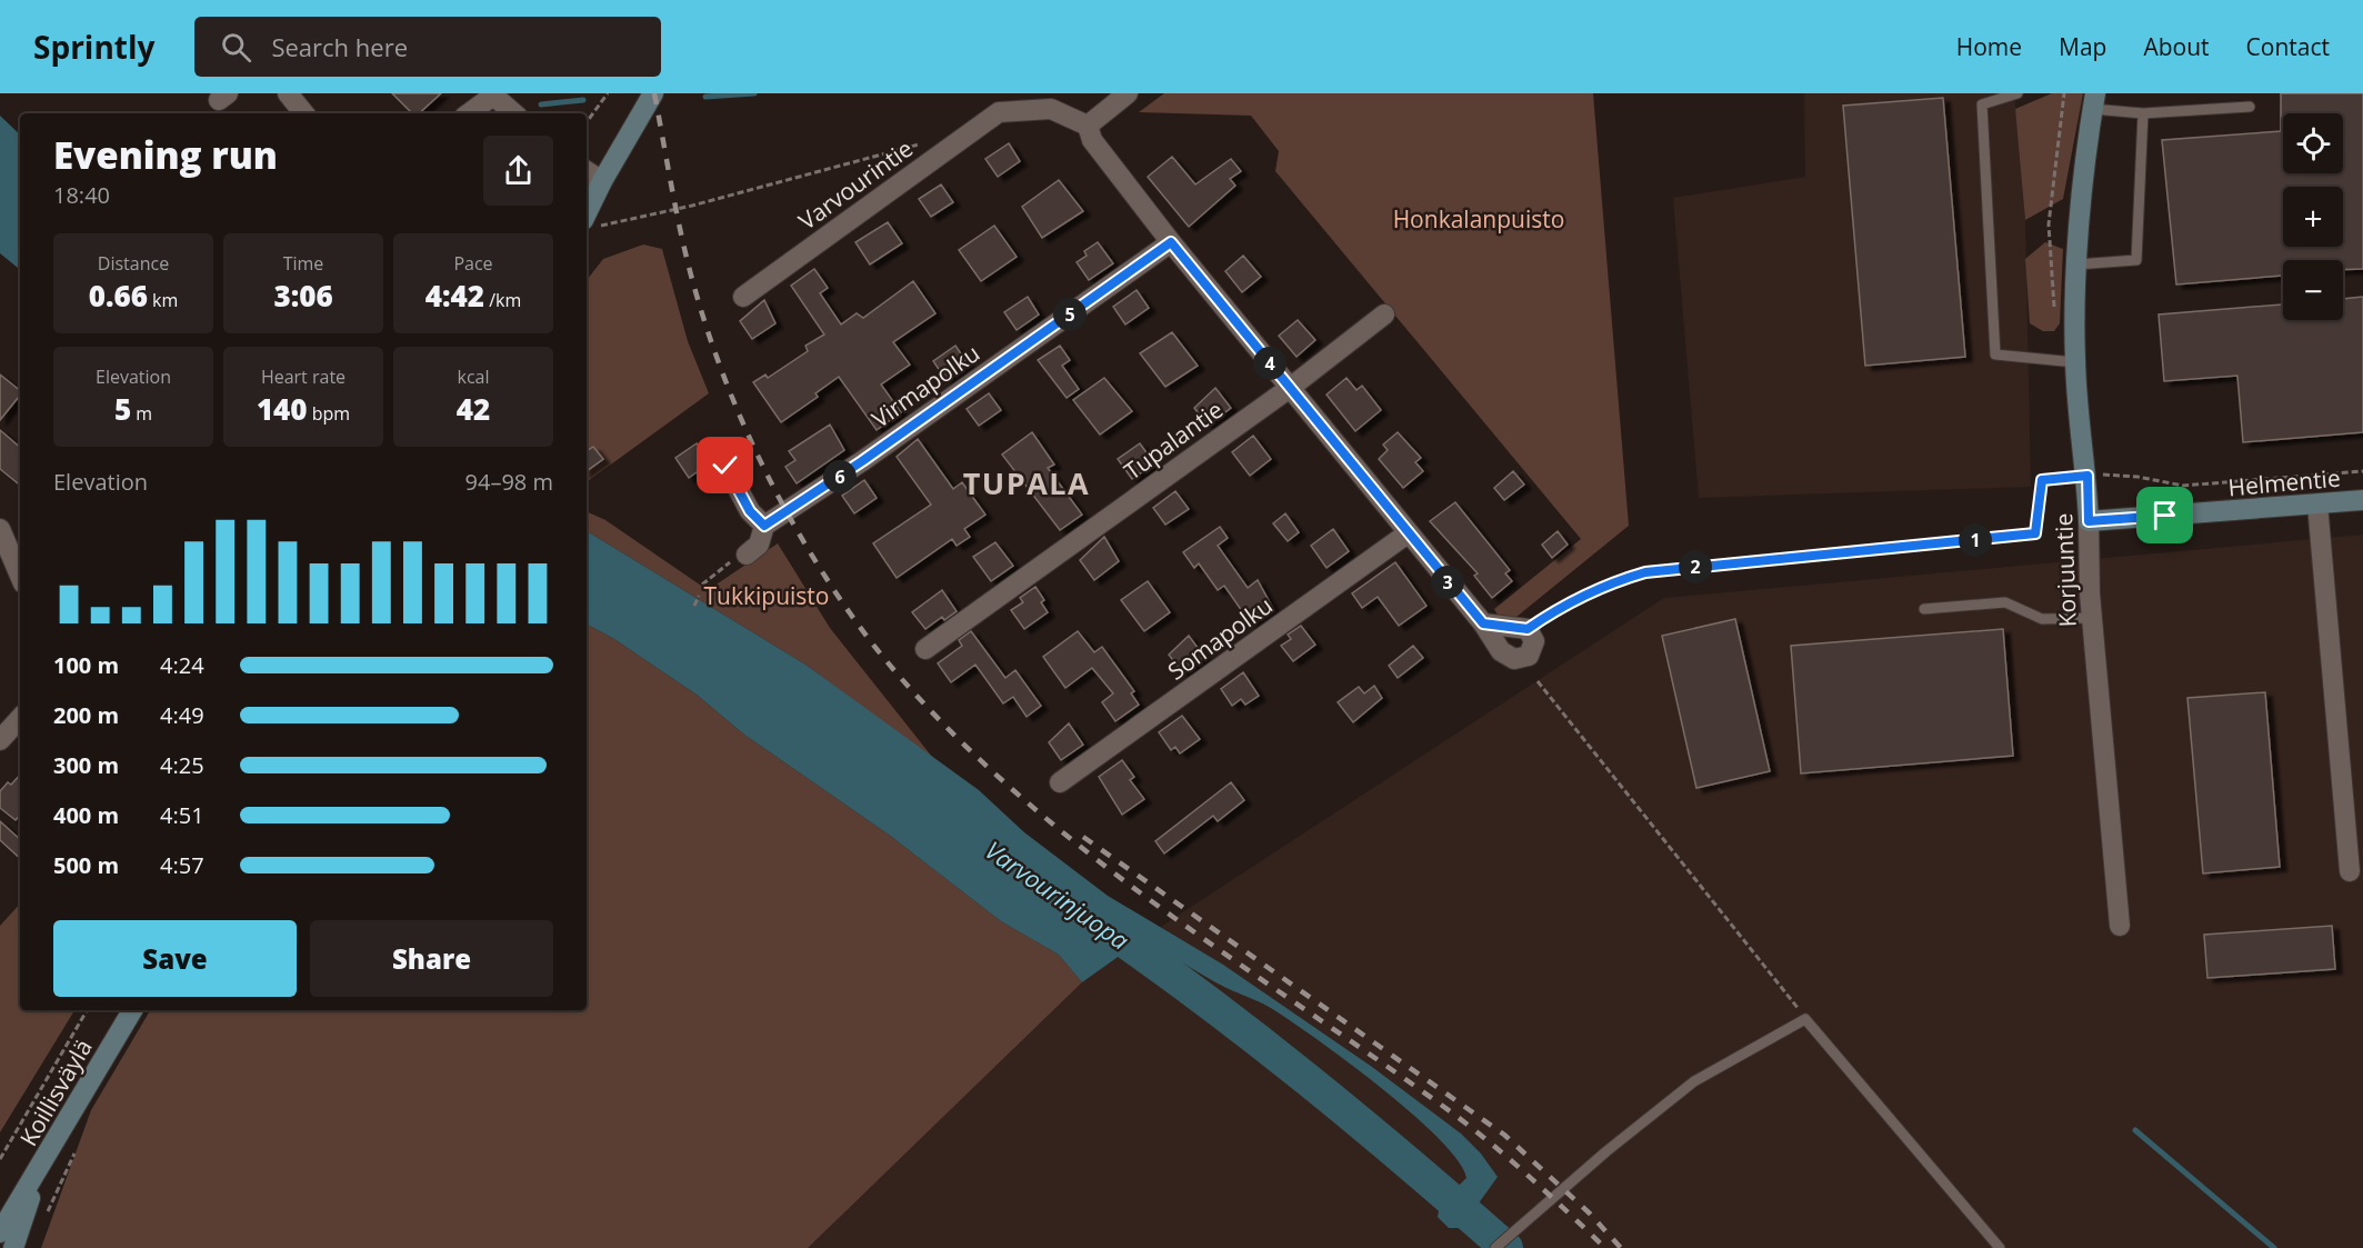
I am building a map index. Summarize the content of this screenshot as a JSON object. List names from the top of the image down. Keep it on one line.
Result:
{"streets":{"street":["Varvourintie","Virmapolku","Tupalantie","Helmentie","Korjuuntie","Somapolku","Koillisväylä"]},"crossings":[["Helmentie","Korjuuntie"]],"districts":["TUPALA"],"water":["Varvourinjuopa"],"parks":["Honkalanpuisto","Tukkipuisto"],"page":{"header":"Sprintly","search":"Search here","nav":["Home","Map","About","Contact"],"map_buttons":["+","−"],"heading":["Evening run","18:40"],"stats":[["Distance","0.66 km"],["Time","3:06"],["Pace","4:42 /km"],["Elevation","5 m"],["Heart rate","140 bpm"],["kcal","42"]],"pins":["5","4","6","1","2","3"],"chart":["Elevation","94–98 m"],"list":[{"name":"100 m","note":"4:24"},{"name":"200 m","note":"4:49"},{"name":"300 m","note":"4:25"},{"name":"400 m","note":"4:51"},{"name":"500 m","note":"4:57"}],"buttons":["Save","Share"]}}
